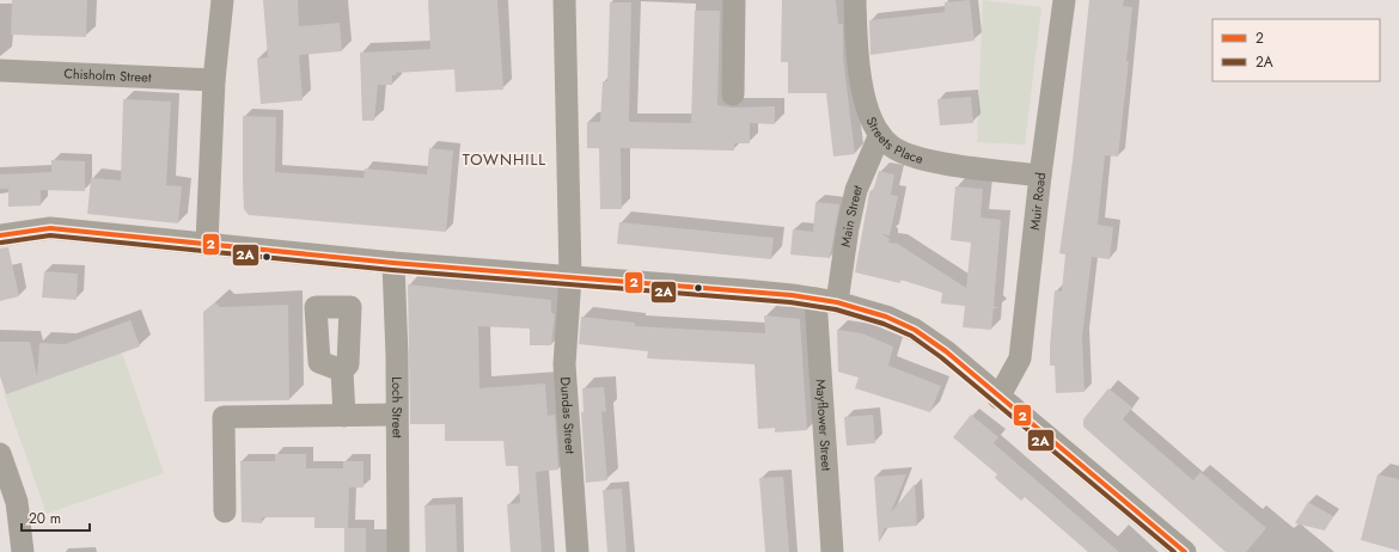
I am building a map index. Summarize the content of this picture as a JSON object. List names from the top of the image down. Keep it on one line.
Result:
{"streets":{"street":["Chisholm Street","Streets Place","Muir Road","Main Street","Loch Street","Dundas Street","Mayflower Street"]},"crossings":[["Streets Place","Muir Road"],["Streets Place","Main Street"],["Main Street","Mayflower Street"]],"districts":["TOWNHILL"],"lines":["transit line 2","transit line 2A"],"legend":["2","2A"],"scale_bar":"20 m"}
